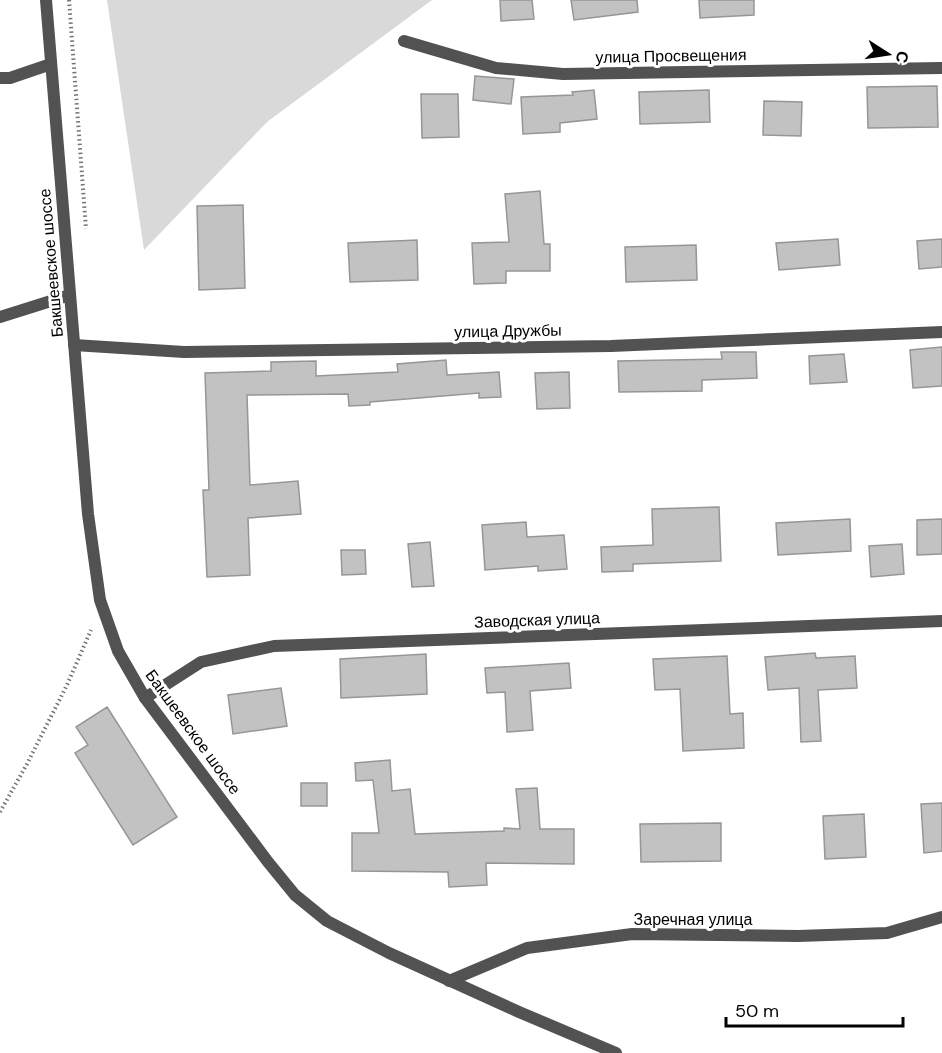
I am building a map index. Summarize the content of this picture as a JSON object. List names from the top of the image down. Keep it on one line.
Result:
{"streets":{"street":["улица Просвещения","Бакшеевское шоссе","улица Дружбы","Заводская улица","Заречная улица"]},"crossings":[["Бакшеевское шоссе","улица Дружбы"],["Бакшеевское шоссе","Заводская улица"],["Бакшеевское шоссе","Заречная улица"]],"scale_bar":"50 m","north":"right"}
